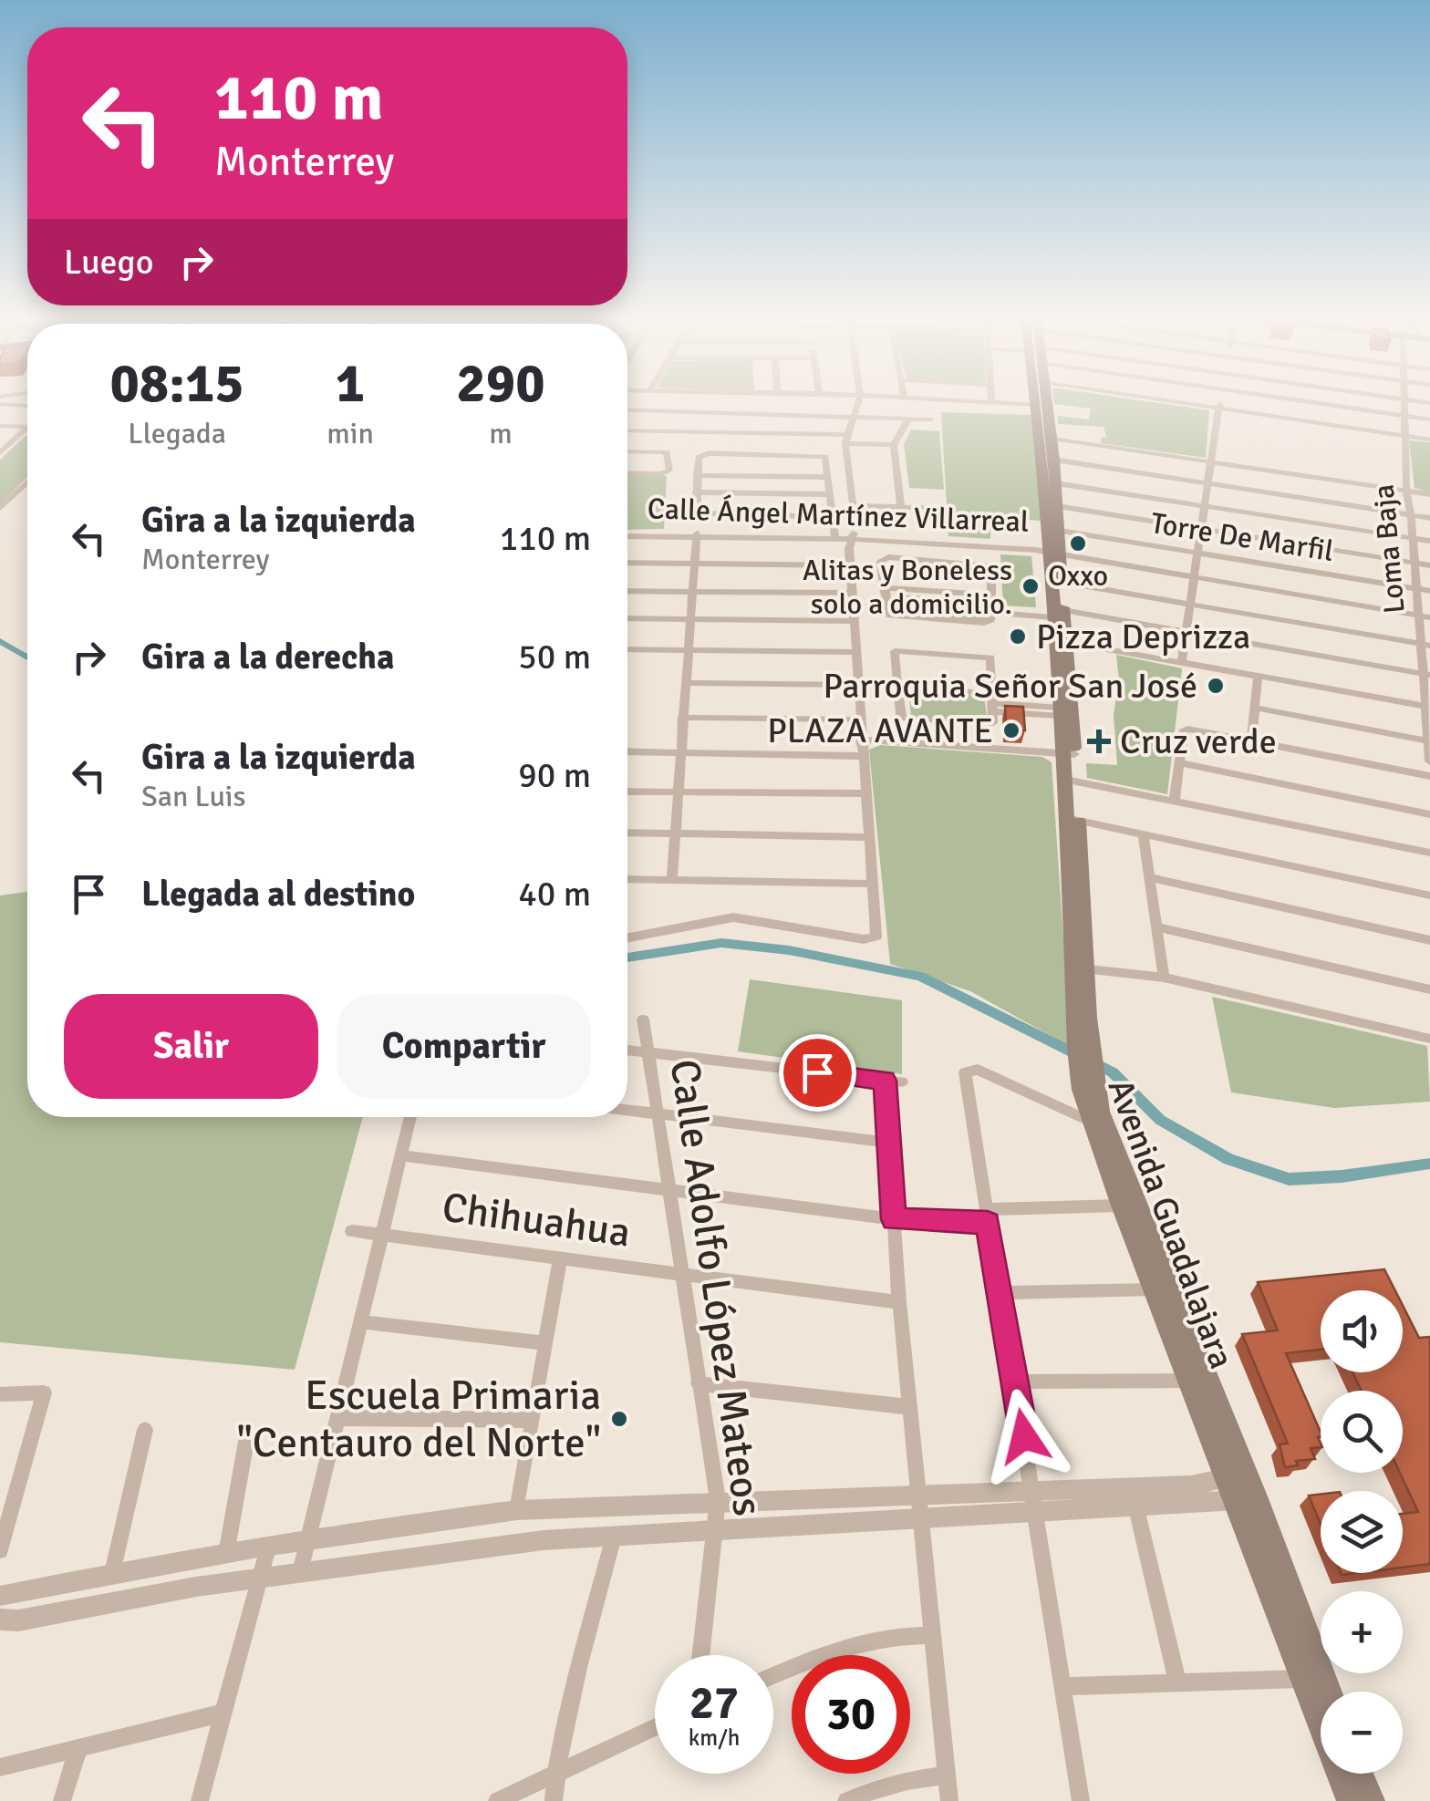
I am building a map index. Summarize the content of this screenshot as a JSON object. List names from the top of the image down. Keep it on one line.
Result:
{"streets":{"main road":["Avenida Guadalajara"],"street":["Torre De Marfil","Loma Baja","Chihuahua","Calle Adolfo López Mateos"]},"crossings":[["Torre De Marfil","Loma Baja"],["Torre De Marfil","Avenida Guadalajara"],["Chihuahua","Calle Adolfo López Mateos"]],"places":{"other":["Oxxo","Alitas y Boneless solo a domicilio.","Pizza Deprizza","Parroquia Señor San José","PLAZA AVANTE","Escuela Primaria \"Centauro del Norte\""],"health":["Cruz verde"]},"page":{"turn":["110 m","Monterrey"],"then":"Luego","eta":["08:15","Llegada","1","min","290","m"],"list":[{"name":"Gira a la izquierda","note":"Monterrey","value":"110 m"},{"name":"Gira a la derecha","value":"50 m"},{"name":"Gira a la izquierda","note":"San Luis","value":"90 m"},{"name":"Llegada al destino","value":"40 m"}],"buttons":["Salir","Compartir"],"map_buttons":["+","−"],"speed":"27 km/h","limit":"30"}}
